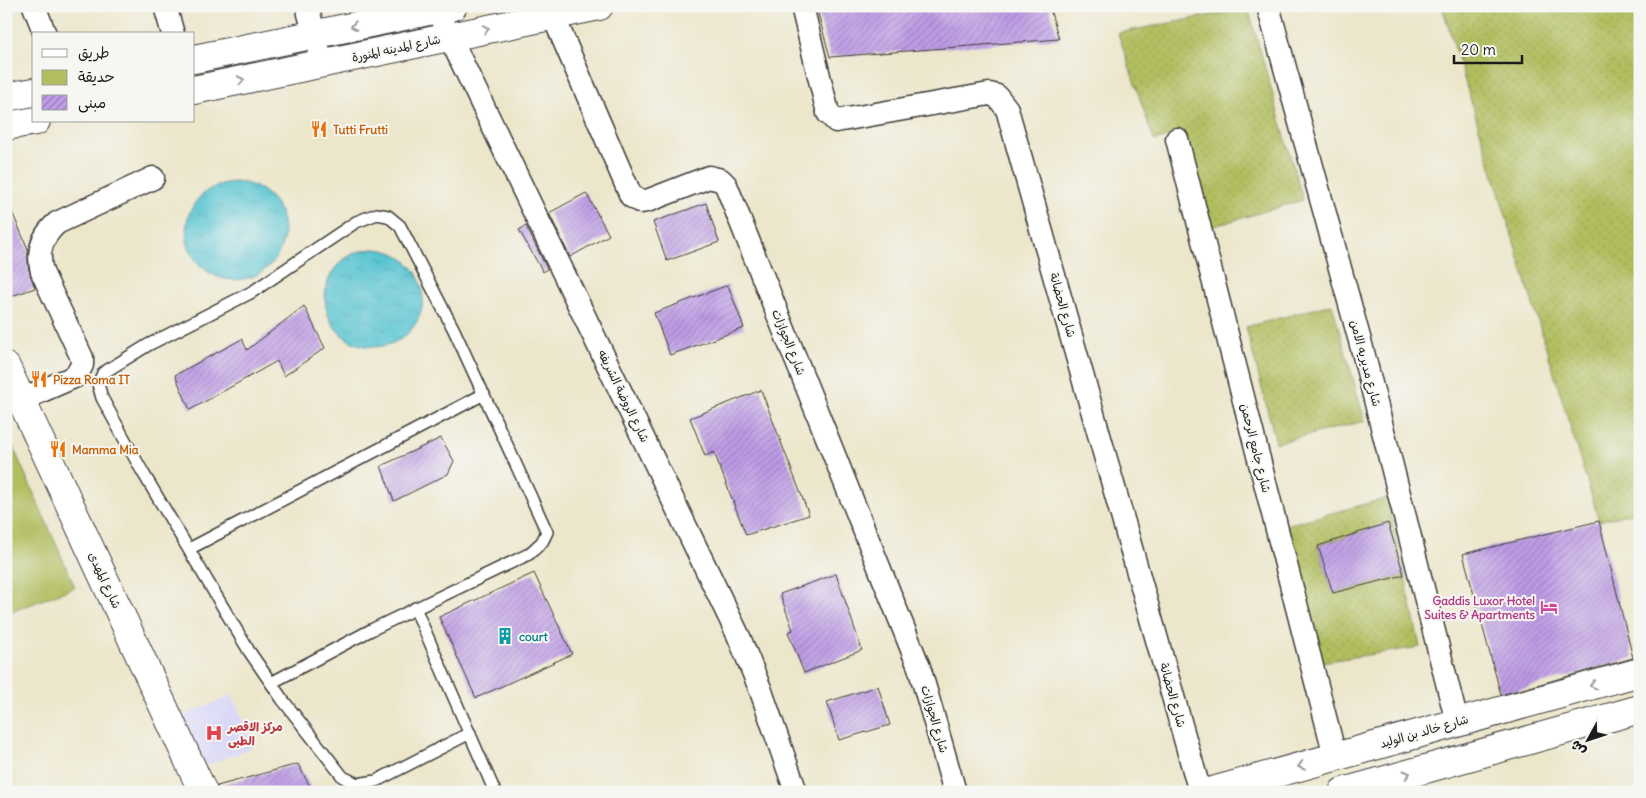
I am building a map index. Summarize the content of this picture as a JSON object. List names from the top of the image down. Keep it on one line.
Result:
{"streets":{"main road":["شارع المدينه المنورة","شارع المهدى","شارع خالد بن الوليد"],"street":["شارع الحضانة","شارع الجوازات","شارع مديريه الامن","شارع الروضة الشريفه","شارع جامع الرحمن"]},"crossings":[["شارع المدينه المنورة","شارع الجوازات"],["شارع المدينه المنورة","شارع الروضة الشريفه"],["شارع مديريه الامن","شارع خالد بن الوليد"],["شارع جامع الرحمن","شارع خالد بن الوليد"]],"places":{"restaurant":["Tutti Frutti","Pizza Roma IT","Mamma Mia"],"hotel":["Gaddis Luxor Hotel Suites & Apartments"],"building":["court"],"hospital":["مركز الاقصر الطبى"]},"legend":["طريق","حديقة","مبنى"],"scale_bar":"20 m","north":"bottom left"}
